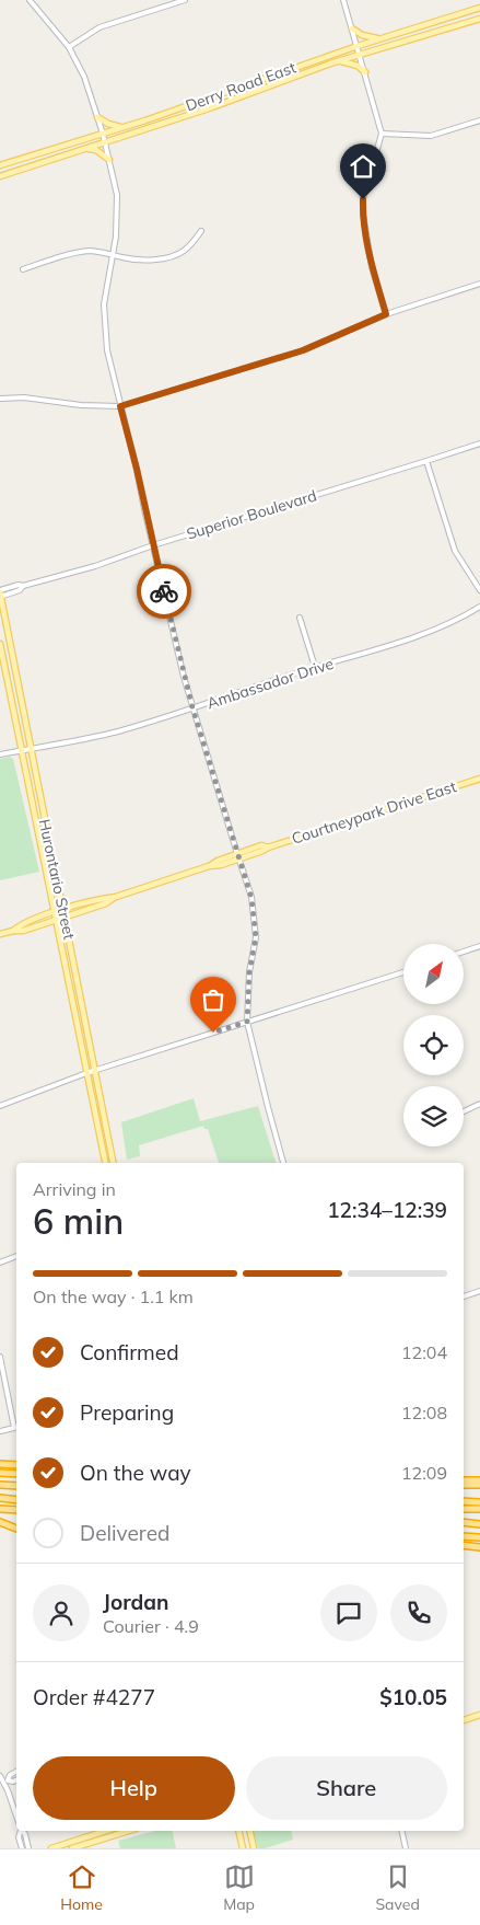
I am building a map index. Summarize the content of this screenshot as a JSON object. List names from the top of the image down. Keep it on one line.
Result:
{"streets":{"main road":["Derry Road East","Courtneypark Drive East","Hurontario Street"],"street":["Superior Boulevard","Ambassador Drive"]},"crossings":[["Superior Boulevard","Hurontario Street"],["Ambassador Drive","Hurontario Street"],["Courtneypark Drive East","Hurontario Street"]],"north":"top right","page":{"heading":["6 min","Arriving in","12:34–12:39"],"panel":["Jordan","Courier · 4.9","Order #4277","$10.05"],"bar":"On the way · 1.1 km","list":[["Confirmed","12:04"],["Preparing","12:08"],["On the way","12:09"],"Delivered"],"buttons":["Help","Share"],"tabs":["Home","Map","Saved"]}}
